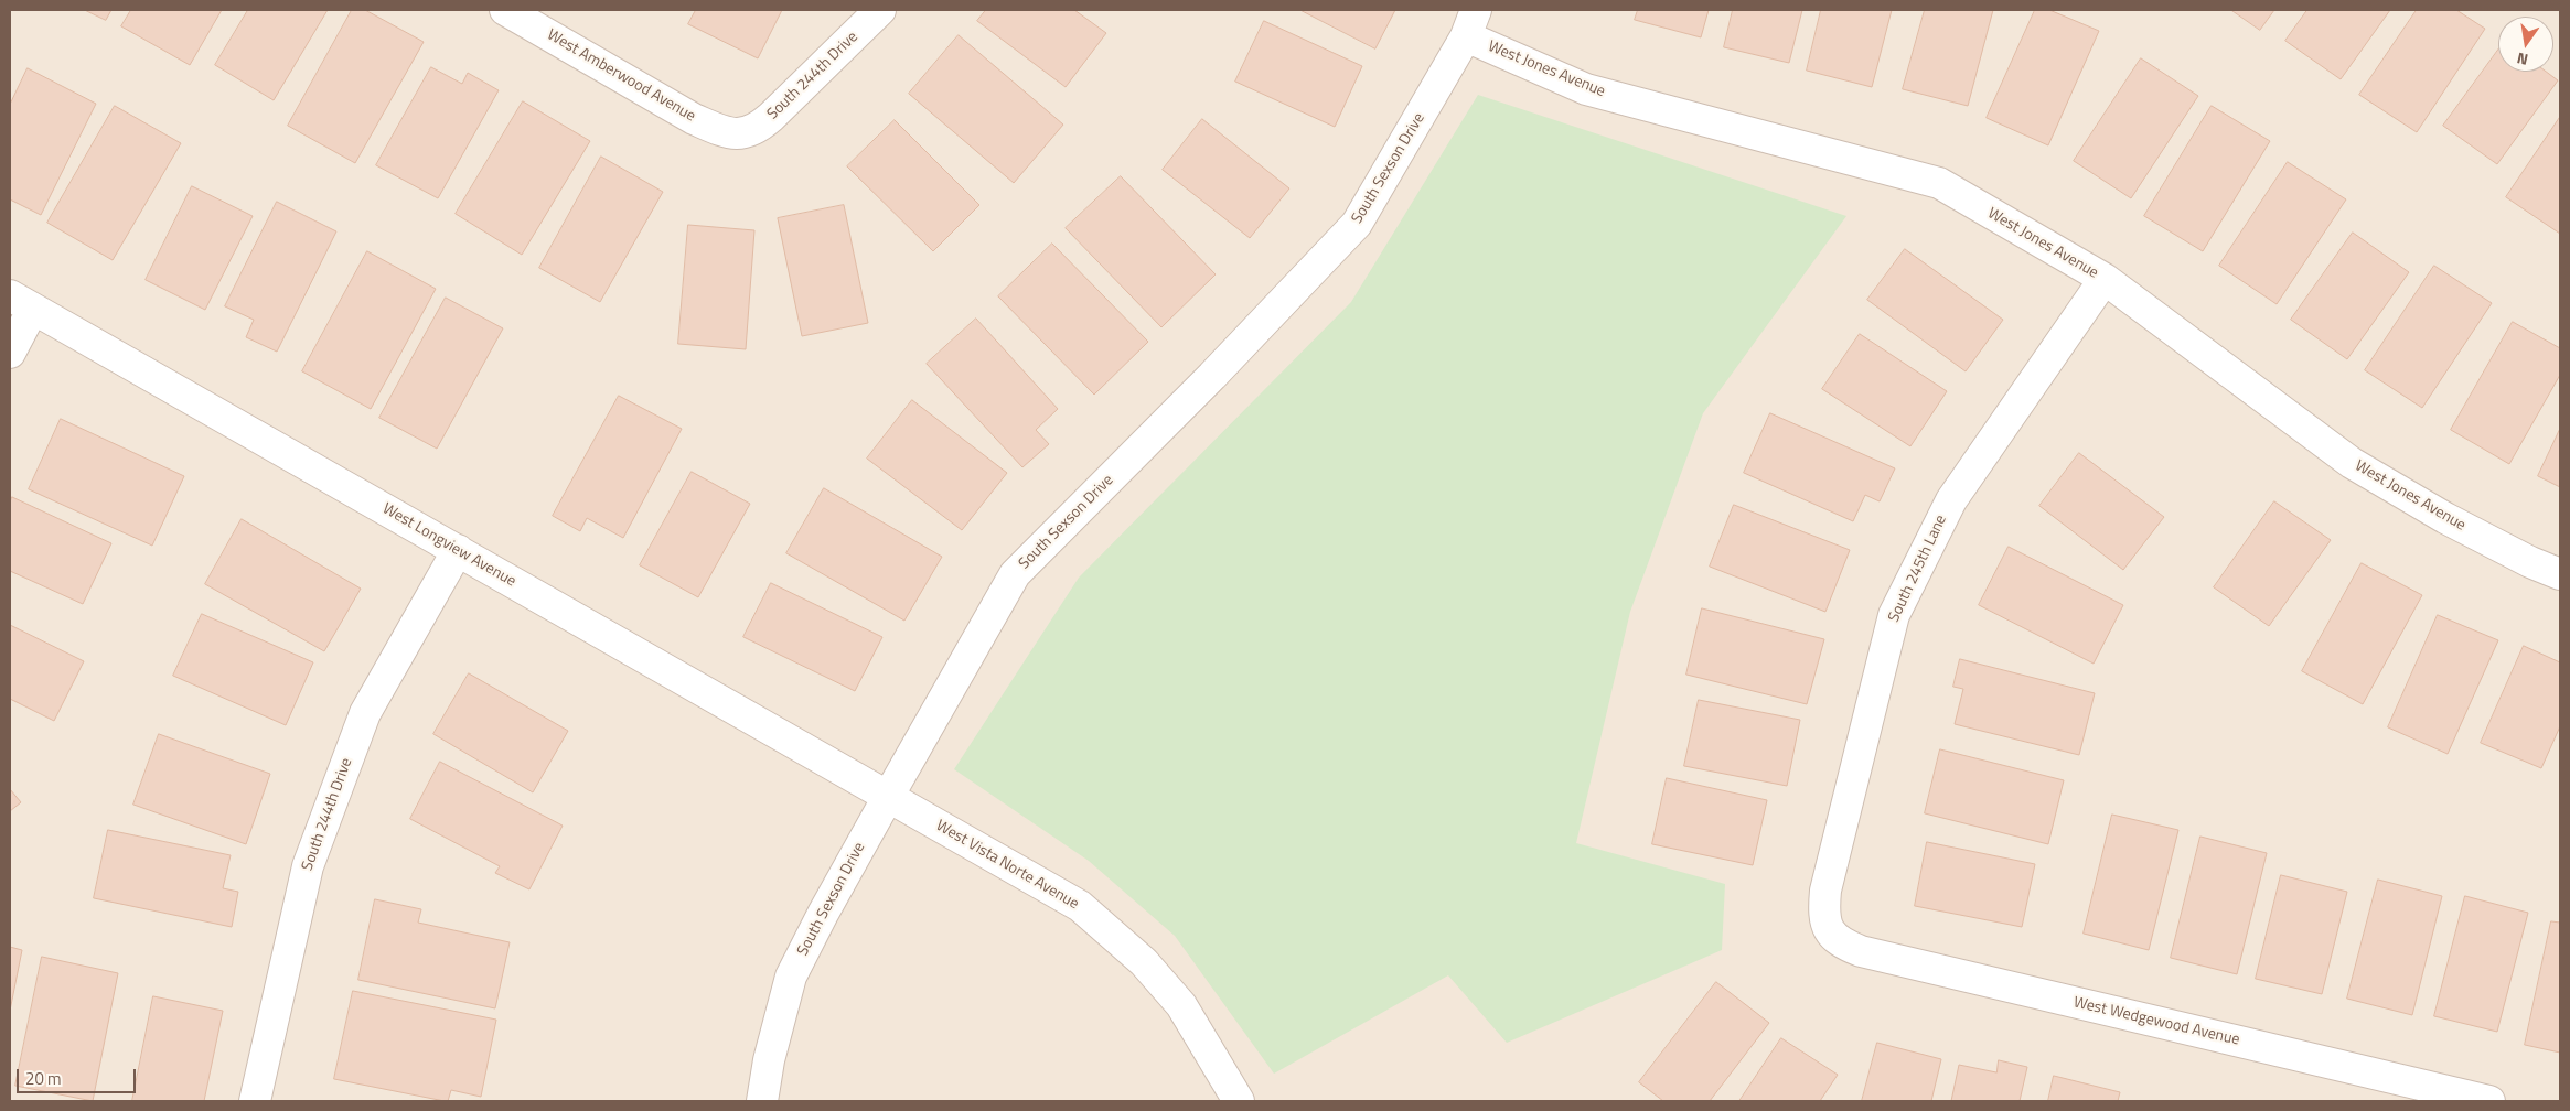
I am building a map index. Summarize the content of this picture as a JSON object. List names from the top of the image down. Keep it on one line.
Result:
{"streets":{"street":["West Jones Avenue","West Amberwood Avenue","South 244th Drive","South Sexson Drive","West Longview Avenue","South 245th Lane","West Vista Norte Avenue","West Wedgewood Avenue"]},"crossings":[["West Jones Avenue","South Sexson Drive"],["West Jones Avenue","South 245th Lane"],["West Amberwood Avenue","South 244th Drive"],["South 244th Drive","West Longview Avenue"],["South Sexson Drive","West Longview Avenue"],["South Sexson Drive","West Vista Norte Avenue"],["West Longview Avenue","West Vista Norte Avenue"],["South 245th Lane","West Wedgewood Avenue"]],"scale_bar":"20 m","north":"bottom"}
